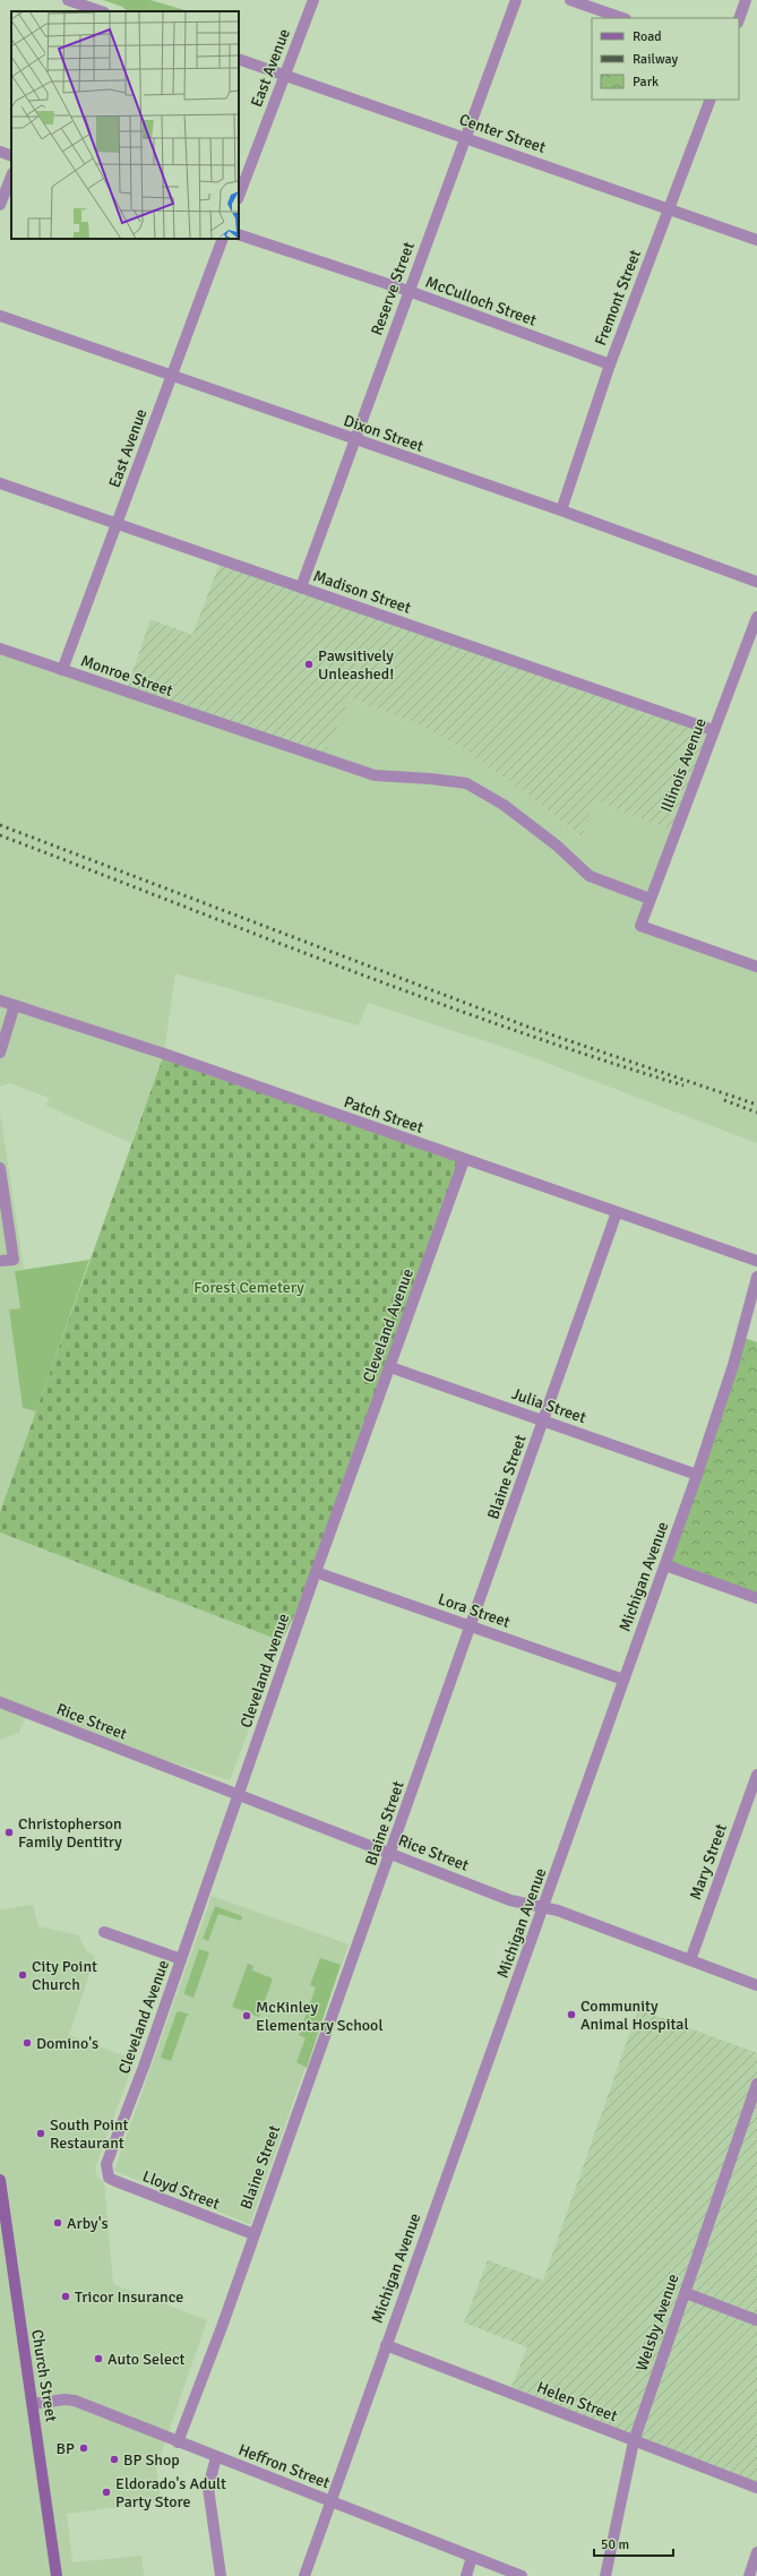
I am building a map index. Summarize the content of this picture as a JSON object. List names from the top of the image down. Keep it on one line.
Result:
{"streets":{"main road":["Church Street"],"street":["East Avenue","Center Street","Reserve Street","Fremont Street","McCulloch Street","Dixon Street","Madison Street","Monroe Street","Illinois Avenue","Patch Street","Cleveland Avenue","Julia Street","Blaine Street","Michigan Avenue","Lora Street","Rice Street","Mary Street","Lloyd Street","Welsby Avenue","Helen Street","Heffron Street"]},"crossings":[["East Avenue","Center Street"],["East Avenue","Dixon Street"],["East Avenue","Madison Street"],["East Avenue","Monroe Street"],["Center Street","Reserve Street"],["Center Street","Fremont Street"],["Reserve Street","McCulloch Street"],["Reserve Street","Dixon Street"],["Reserve Street","Madison Street"],["Fremont Street","McCulloch Street"],["Fremont Street","Dixon Street"],["Madison Street","Illinois Avenue"],["Monroe Street","Illinois Avenue"],["Patch Street","Cleveland Avenue"],["Patch Street","Blaine Street"],["Cleveland Avenue","Julia Street"],["Cleveland Avenue","Lora Street"],["Cleveland Avenue","Rice Street"],["Cleveland Avenue","Lloyd Street"],["Julia Street","Blaine Street"],["Julia Street","Michigan Avenue"],["Blaine Street","Lora Street"],["Blaine Street","Rice Street"],["Blaine Street","Lloyd Street"],["Blaine Street","Heffron Street"],["Michigan Avenue","Lora Street"],["Michigan Avenue","Rice Street"],["Michigan Avenue","Helen Street"],["Michigan Avenue","Heffron Street"],["Rice Street","Mary Street"],["Welsby Avenue","Helen Street"],["Church Street","Heffron Street"]],"parks":["Forest Cemetery"],"places":["Pawsitively Unleashed!","Christopherson Family Dentitry","City Point Church","Community Animal Hospital","McKinley Elementary School","Domino's","South Point Restaurant","Arby's","Tricor Insurance","Auto Select","BP","BP Shop","Eldorado's Adult Party Store"],"legend":["Road","Railway","Park"],"scale_bar":"50 m"}
